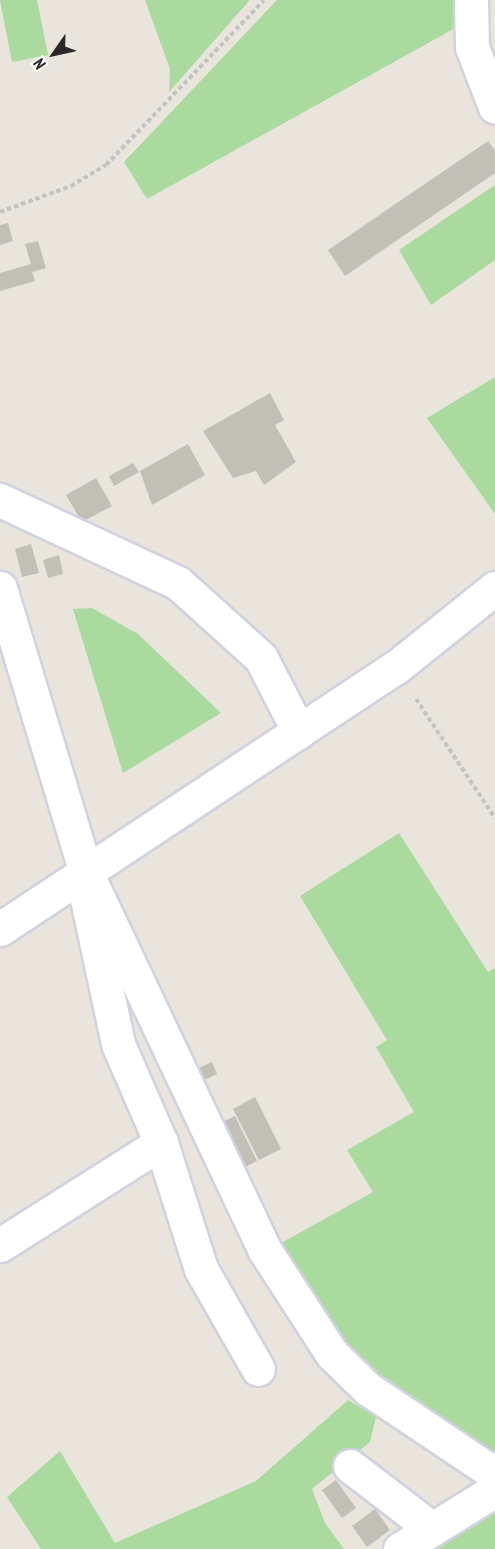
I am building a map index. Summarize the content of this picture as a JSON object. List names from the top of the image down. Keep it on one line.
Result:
{"north":"bottom left"}
